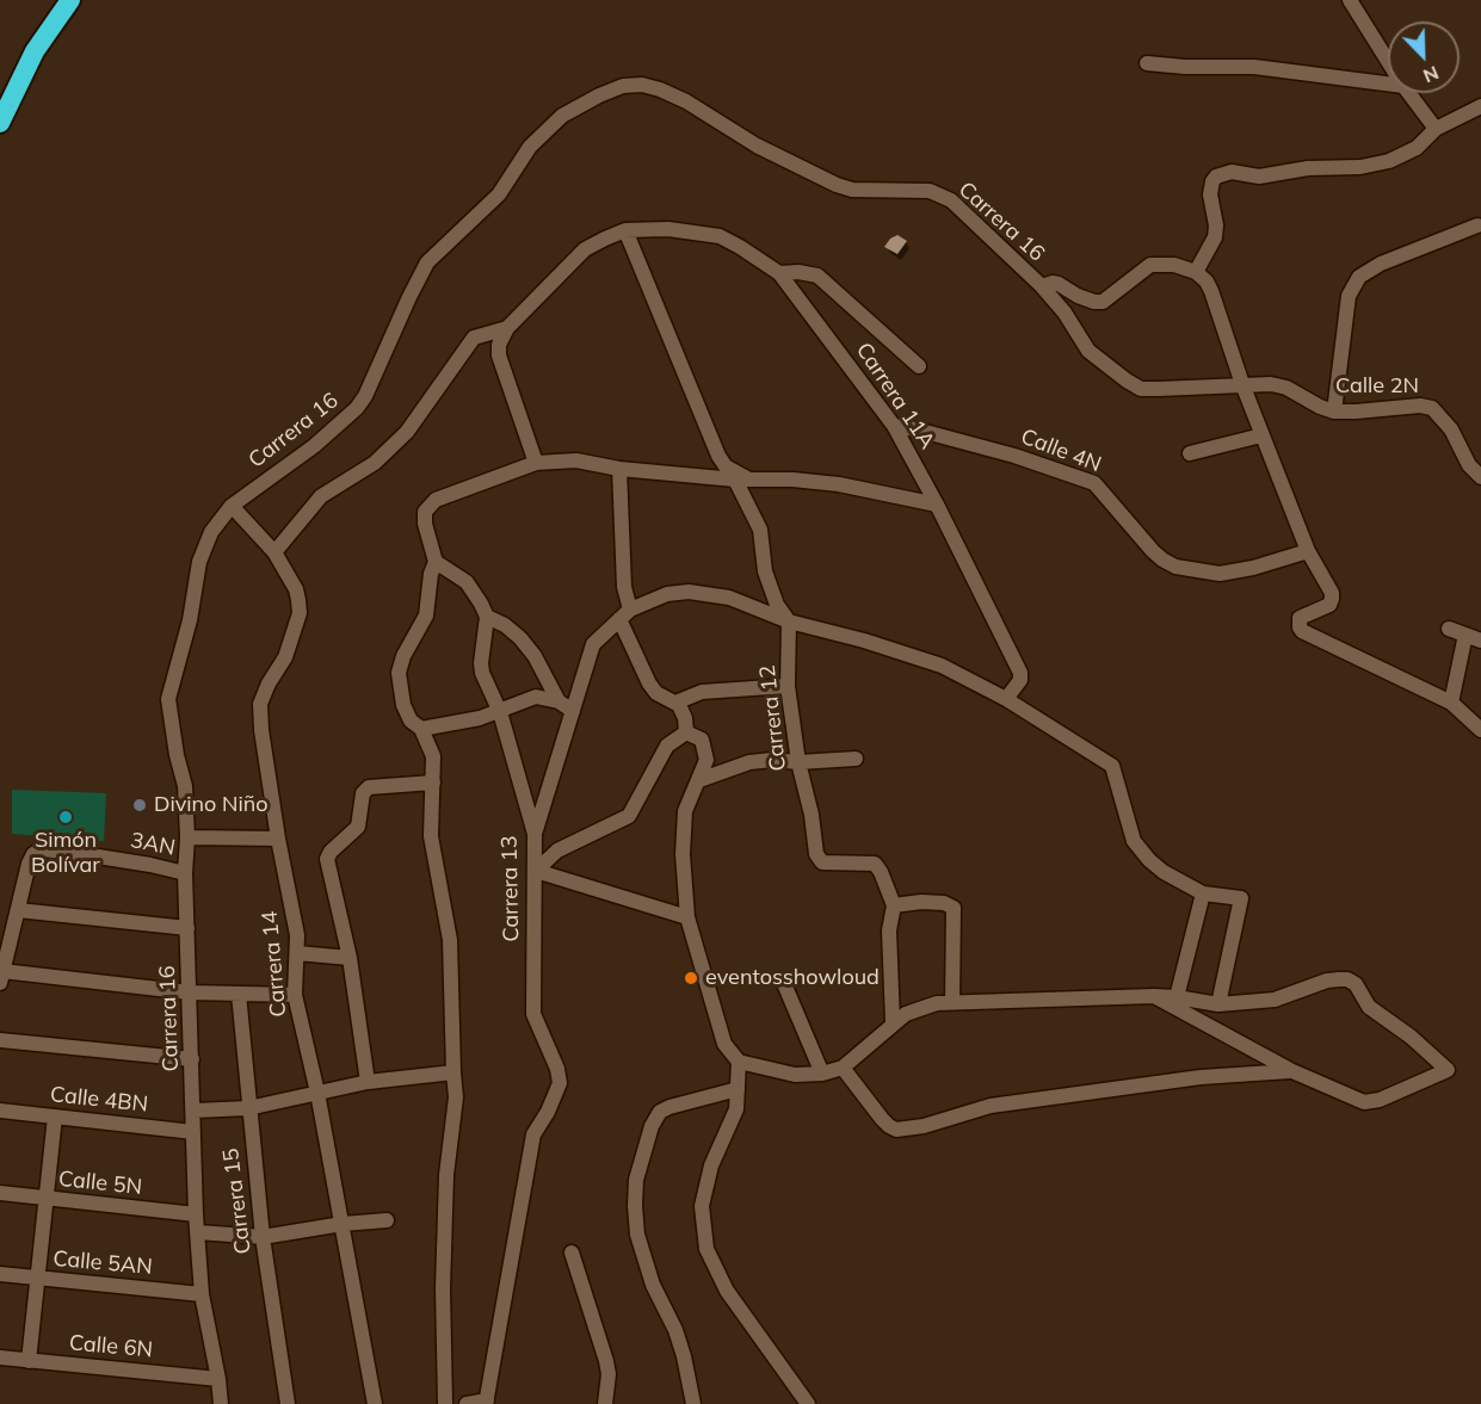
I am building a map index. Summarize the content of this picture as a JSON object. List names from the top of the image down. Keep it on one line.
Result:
{"streets":{"street":["Carrera 16","Calle 2N","Carrera 11A","Calle 4N","Carrera 12","3AN","Carrera 13","Carrera 14","Calle 4BN","Calle 5N","Carrera 15","Calle 5AN","Calle 6N"]},"crossings":[["Carrera 16","Calle 2N"],["Carrera 16","3AN"],["Carrera 16","Carrera 14"],["Carrera 16","Calle 4BN"],["Carrera 16","Calle 5N"],["Carrera 16","Calle 5AN"],["Carrera 16","Calle 6N"],["Carrera 11A","Calle 4N"],["Carrera 11A","Carrera 12"]],"places":["Divino Niño","Simón Bolívar","eventosshowloud"],"north":"bottom right"}
